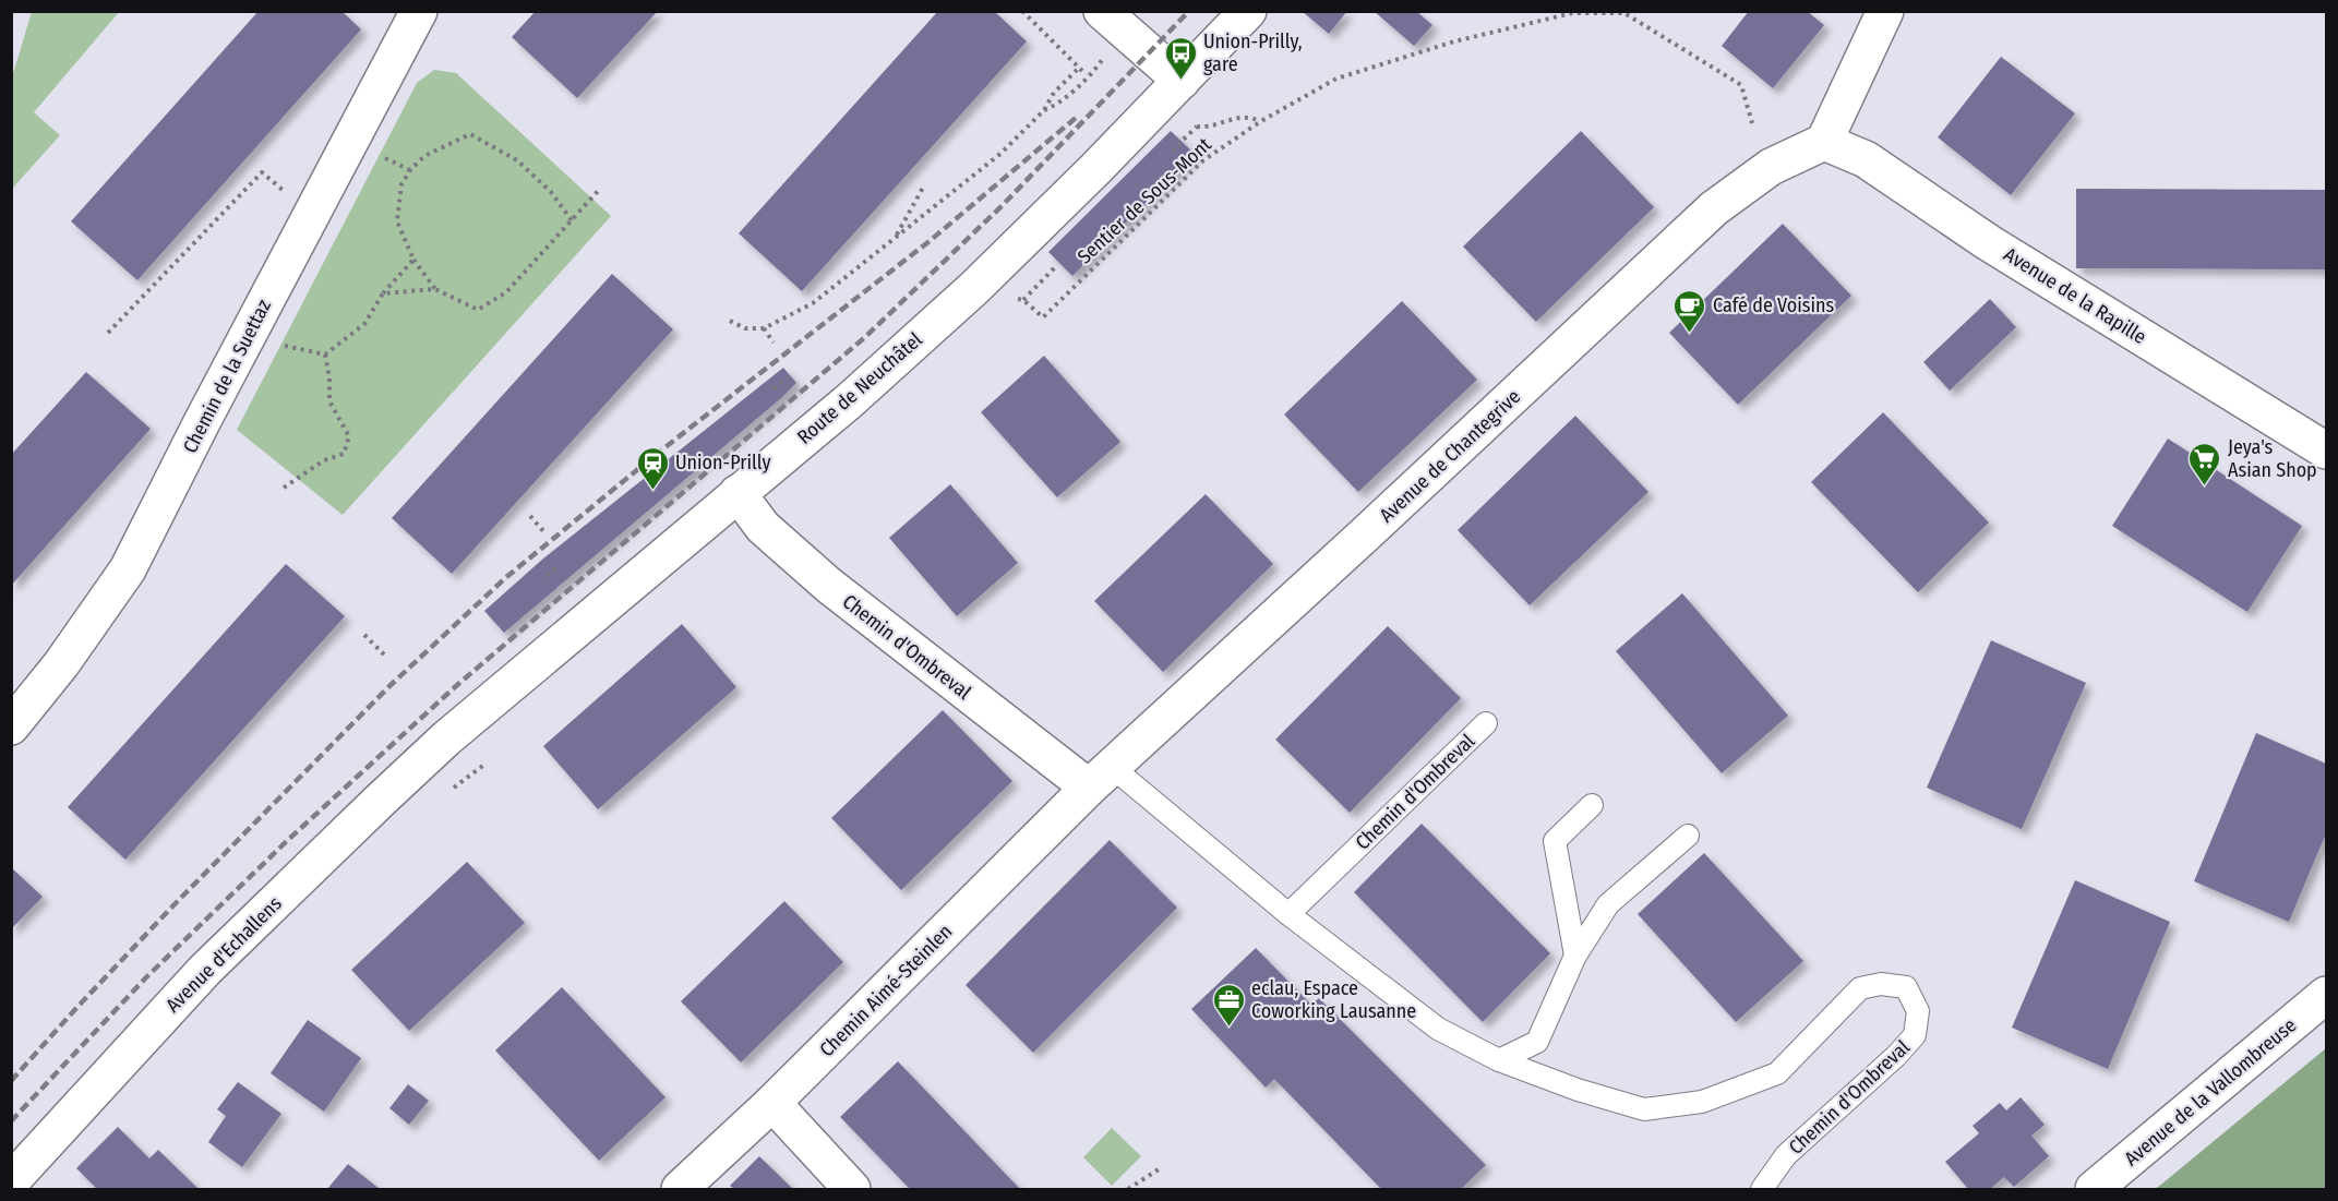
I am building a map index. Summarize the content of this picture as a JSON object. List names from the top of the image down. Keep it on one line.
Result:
{"streets":{"street":["Avenue de la Rapille","Chemin de la Suettaz","Route de Neuchâtel","Avenue de Chantegrive","Chemin d'Ombreval","Avenue d'Echallens","Chemin Aimé-Steinlen","Avenue de la Vallombreuse"],"path":["Sentier de Sous-Mont"]},"crossings":[["Sentier de Sous-Mont","Route de Neuchâtel"],["Avenue de la Rapille","Avenue de Chantegrive"],["Route de Neuchâtel","Chemin d'Ombreval"],["Route de Neuchâtel","Avenue d'Echallens"],["Avenue de Chantegrive","Chemin d'Ombreval"],["Avenue de Chantegrive","Chemin Aimé-Steinlen"],["Chemin d'Ombreval","Chemin Aimé-Steinlen"]],"places":{"bus stop":["Union-Prilly, gare"],"cafe":["Café de Voisins"],"supermarket":["Jeya's Asian Shop"],"station":["Union-Prilly"],"office":["eclau, Espace Coworking Lausanne"]}}
